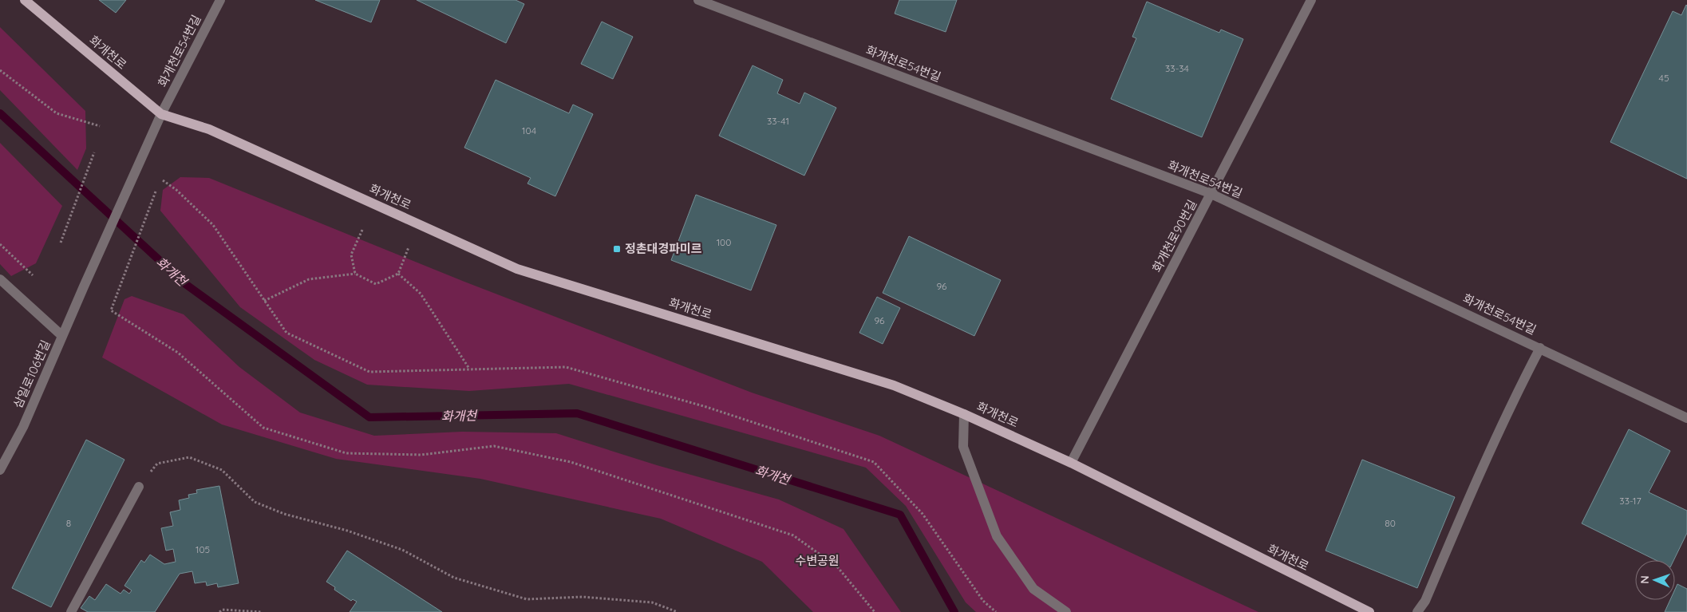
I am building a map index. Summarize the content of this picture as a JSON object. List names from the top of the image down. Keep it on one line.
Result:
{"streets":{"main road":["화개천로"],"street":["화개천로54번길","화개천로90번길","삼일로106번길"]},"crossings":[["화개천로54번길","화개천로"],["화개천로54번길","화개천로90번길"],["화개천로54번길","삼일로106번길"],["화개천로","화개천로90번길"],["화개천로","삼일로106번길"]],"water":["화개천"],"parks":["수변공원"],"places":{"transit":["정촌대경파미르"]},"house_numbers":["33-34","45","33-41","104","100","96","96","33-17","8","80","105"],"north":"left"}
